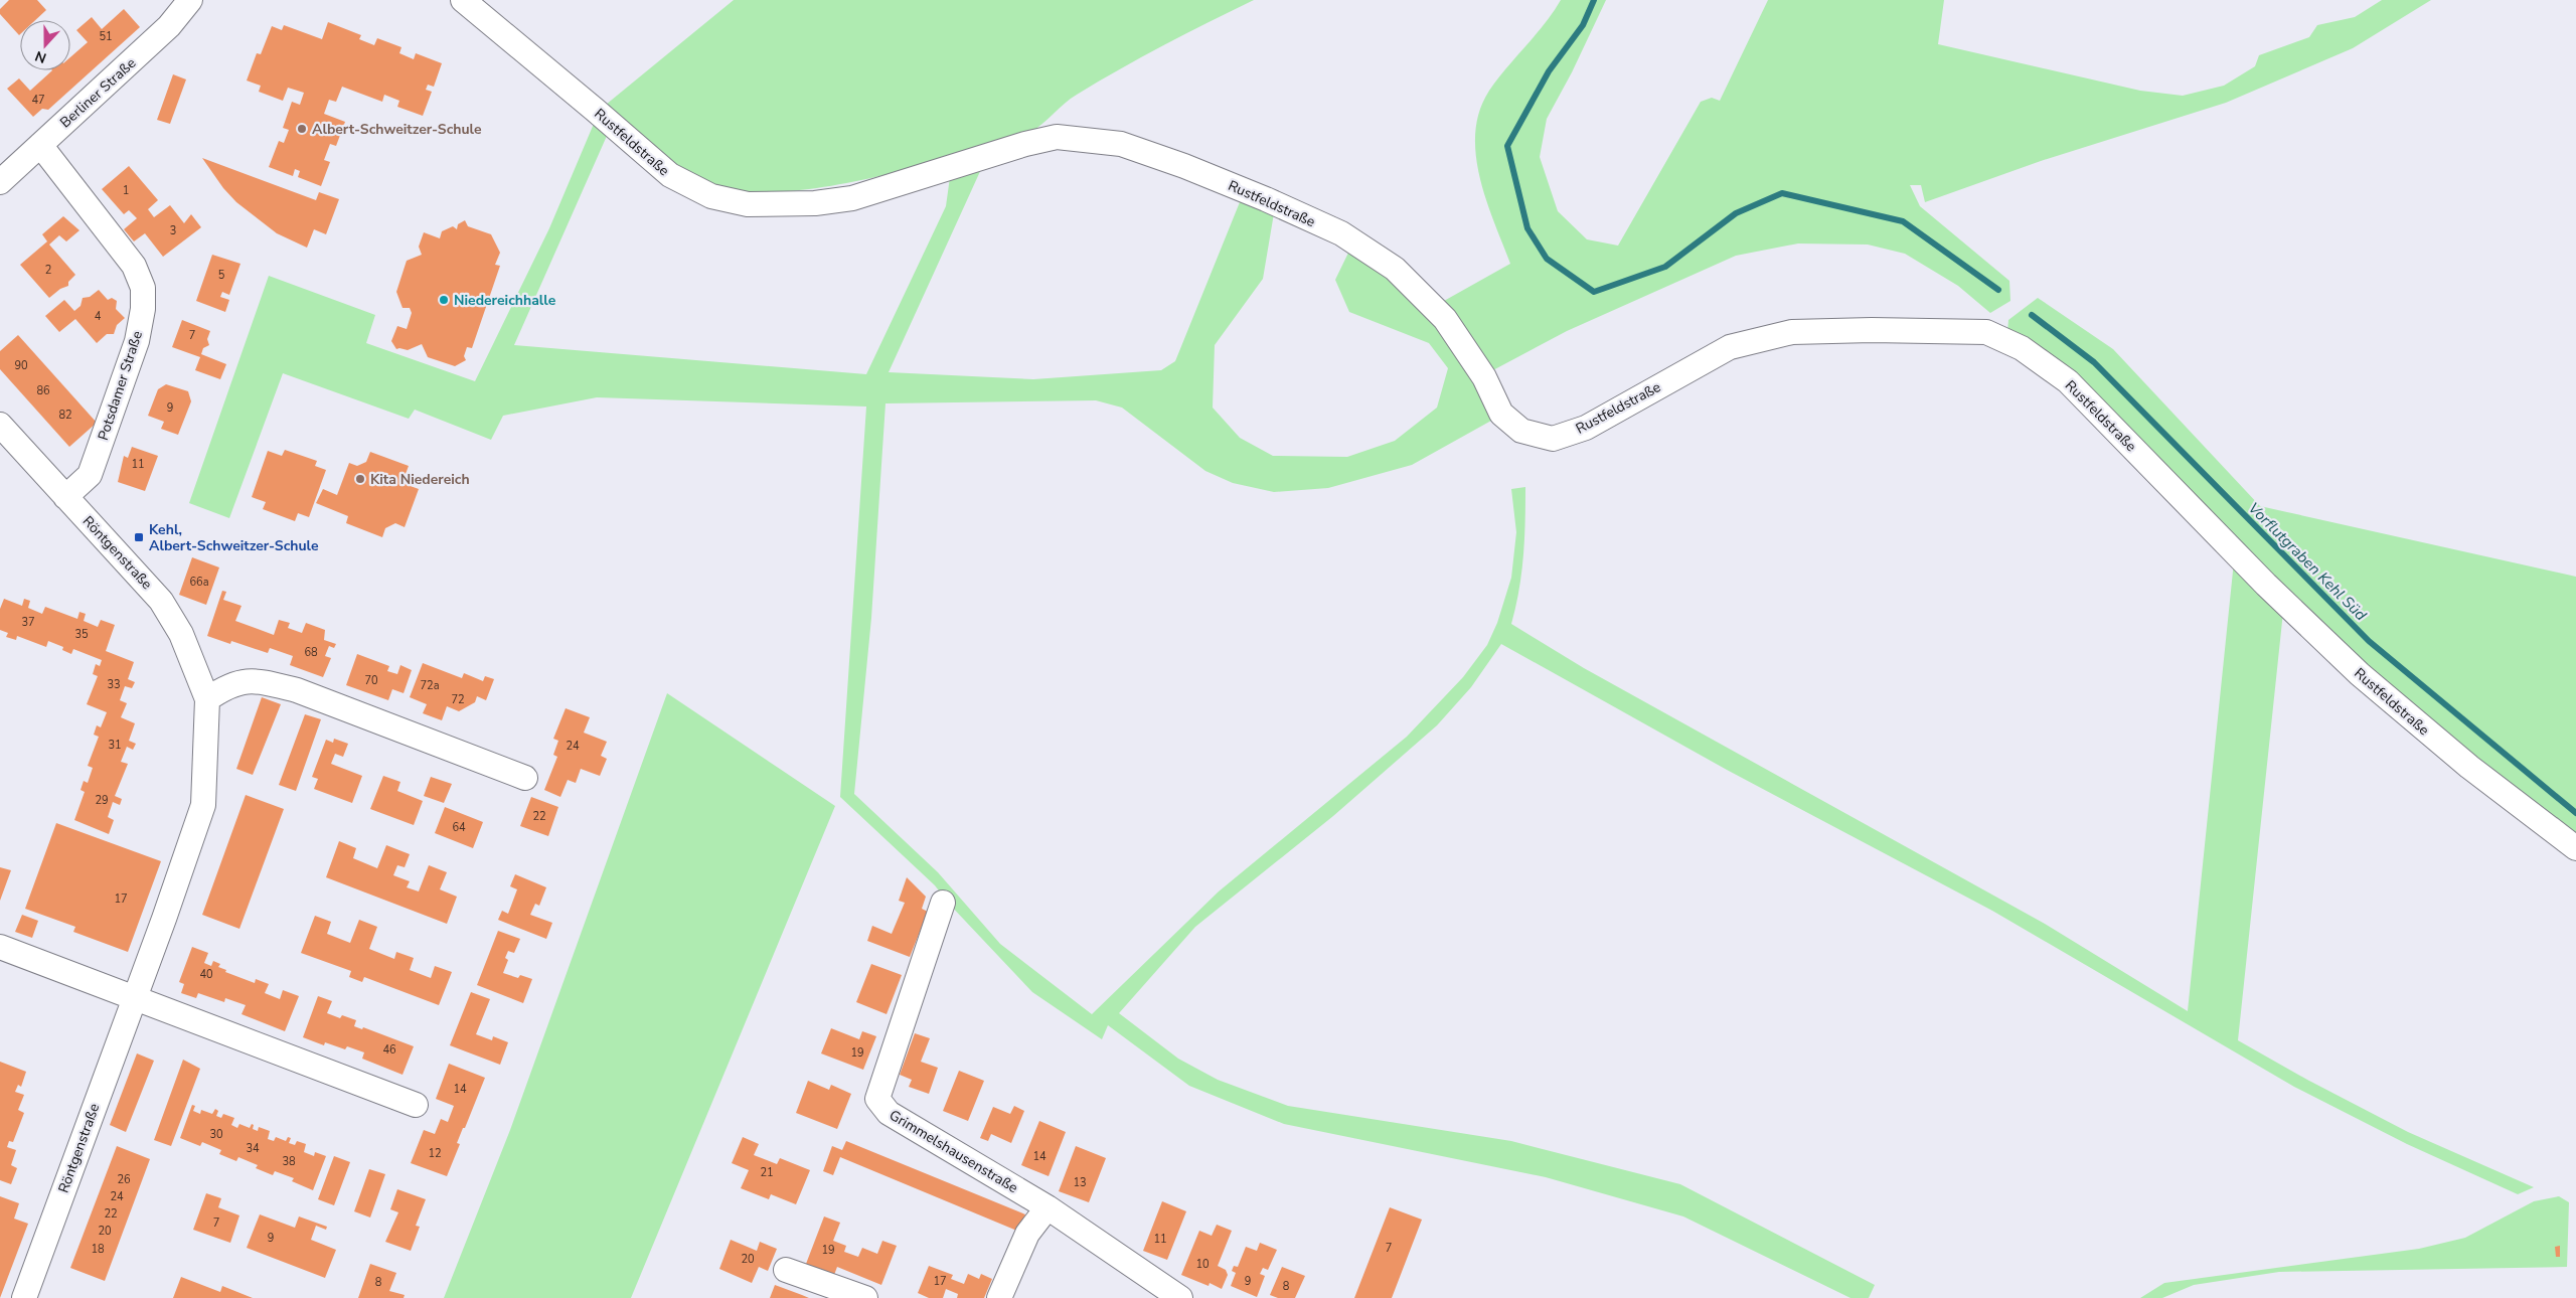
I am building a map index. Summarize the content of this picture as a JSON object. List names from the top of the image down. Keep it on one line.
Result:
{"streets":{"street":["Berliner Straße","Rustfeldstraße","Potsdamer Straße","Röntgenstraße","Grimmelshausenstraße"]},"crossings":[["Berliner Straße","Potsdamer Straße"],["Potsdamer Straße","Röntgenstraße"]],"water":["Vorflutgraben Kehl Süd"],"places":{"other":["Albert-Schweitzer-Schule","Niedereichhalle","Kita Niedereich"],"transit":["Kehl, Albert-Schweitzer-Schule"]},"house_numbers":["51","47","1","3","2","5","4","7","90","86","9","82","11","66a","37","35","68","70","33","72a","72","31","24","29","22","64","17","40","46","19","14","30","34","12","14","38","21","26","13","24","22","7","20","9","11","7","18","19","20","10","17","9","8","8"],"north":"bottom"}
